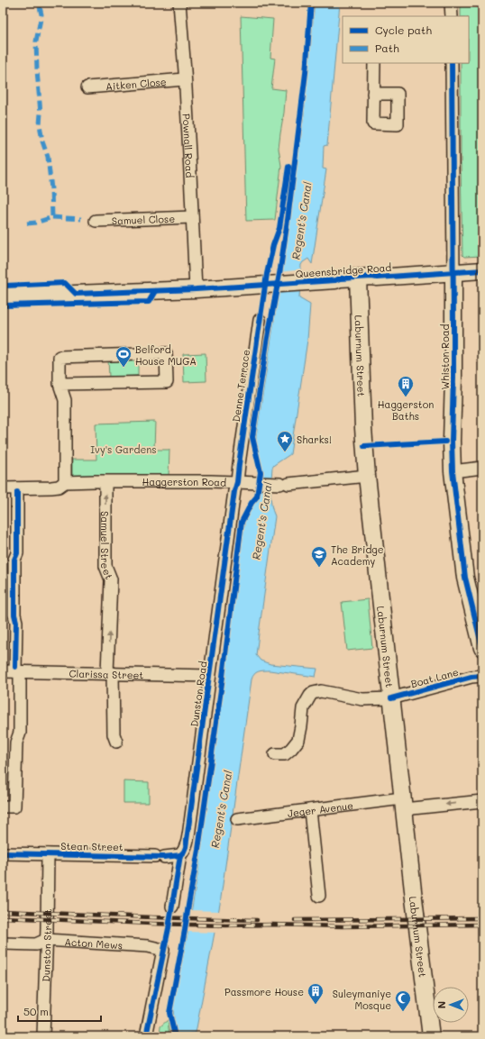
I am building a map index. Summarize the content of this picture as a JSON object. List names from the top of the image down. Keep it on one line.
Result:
{"streets":{"street":["Aitken Close","Pownall Road","Samuel Close","Queensbridge Road","Laburnum Street","Whiston Road","Denne Terrace","Haggerston Road","Samuel Street","Clarissa Street","Boat Lane","Dunston Road","Jeger Avenue","Stean Street","Acton Mews","Dunston Street"]},"crossings":[["Aitken Close","Pownall Road"],["Pownall Road","Samuel Close"],["Pownall Road","Queensbridge Road"],["Queensbridge Road","Laburnum Street"],["Queensbridge Road","Whiston Road"],["Laburnum Street","Haggerston Road"],["Laburnum Street","Boat Lane"],["Laburnum Street","Jeger Avenue"],["Denne Terrace","Haggerston Road"],["Denne Terrace","Dunston Road"],["Haggerston Road","Samuel Street"],["Haggerston Road","Dunston Road"],["Samuel Street","Clarissa Street"],["Clarissa Street","Dunston Road"],["Dunston Road","Stean Street"],["Stean Street","Dunston Street"],["Acton Mews","Dunston Street"]],"water":["Regent's Canal"],"parks":["Ivy's Gardens"],"places":{"sports":["Belford House MUGA"],"building":["Haggerston Baths","Passmore House"],"place":["Sharks!"],"school or university":["The Bridge Academy"],"mosque":["Suleymaniye Mosque"]},"legend":["Cycle path","Path"],"scale_bar":"50 m","north":"left"}
